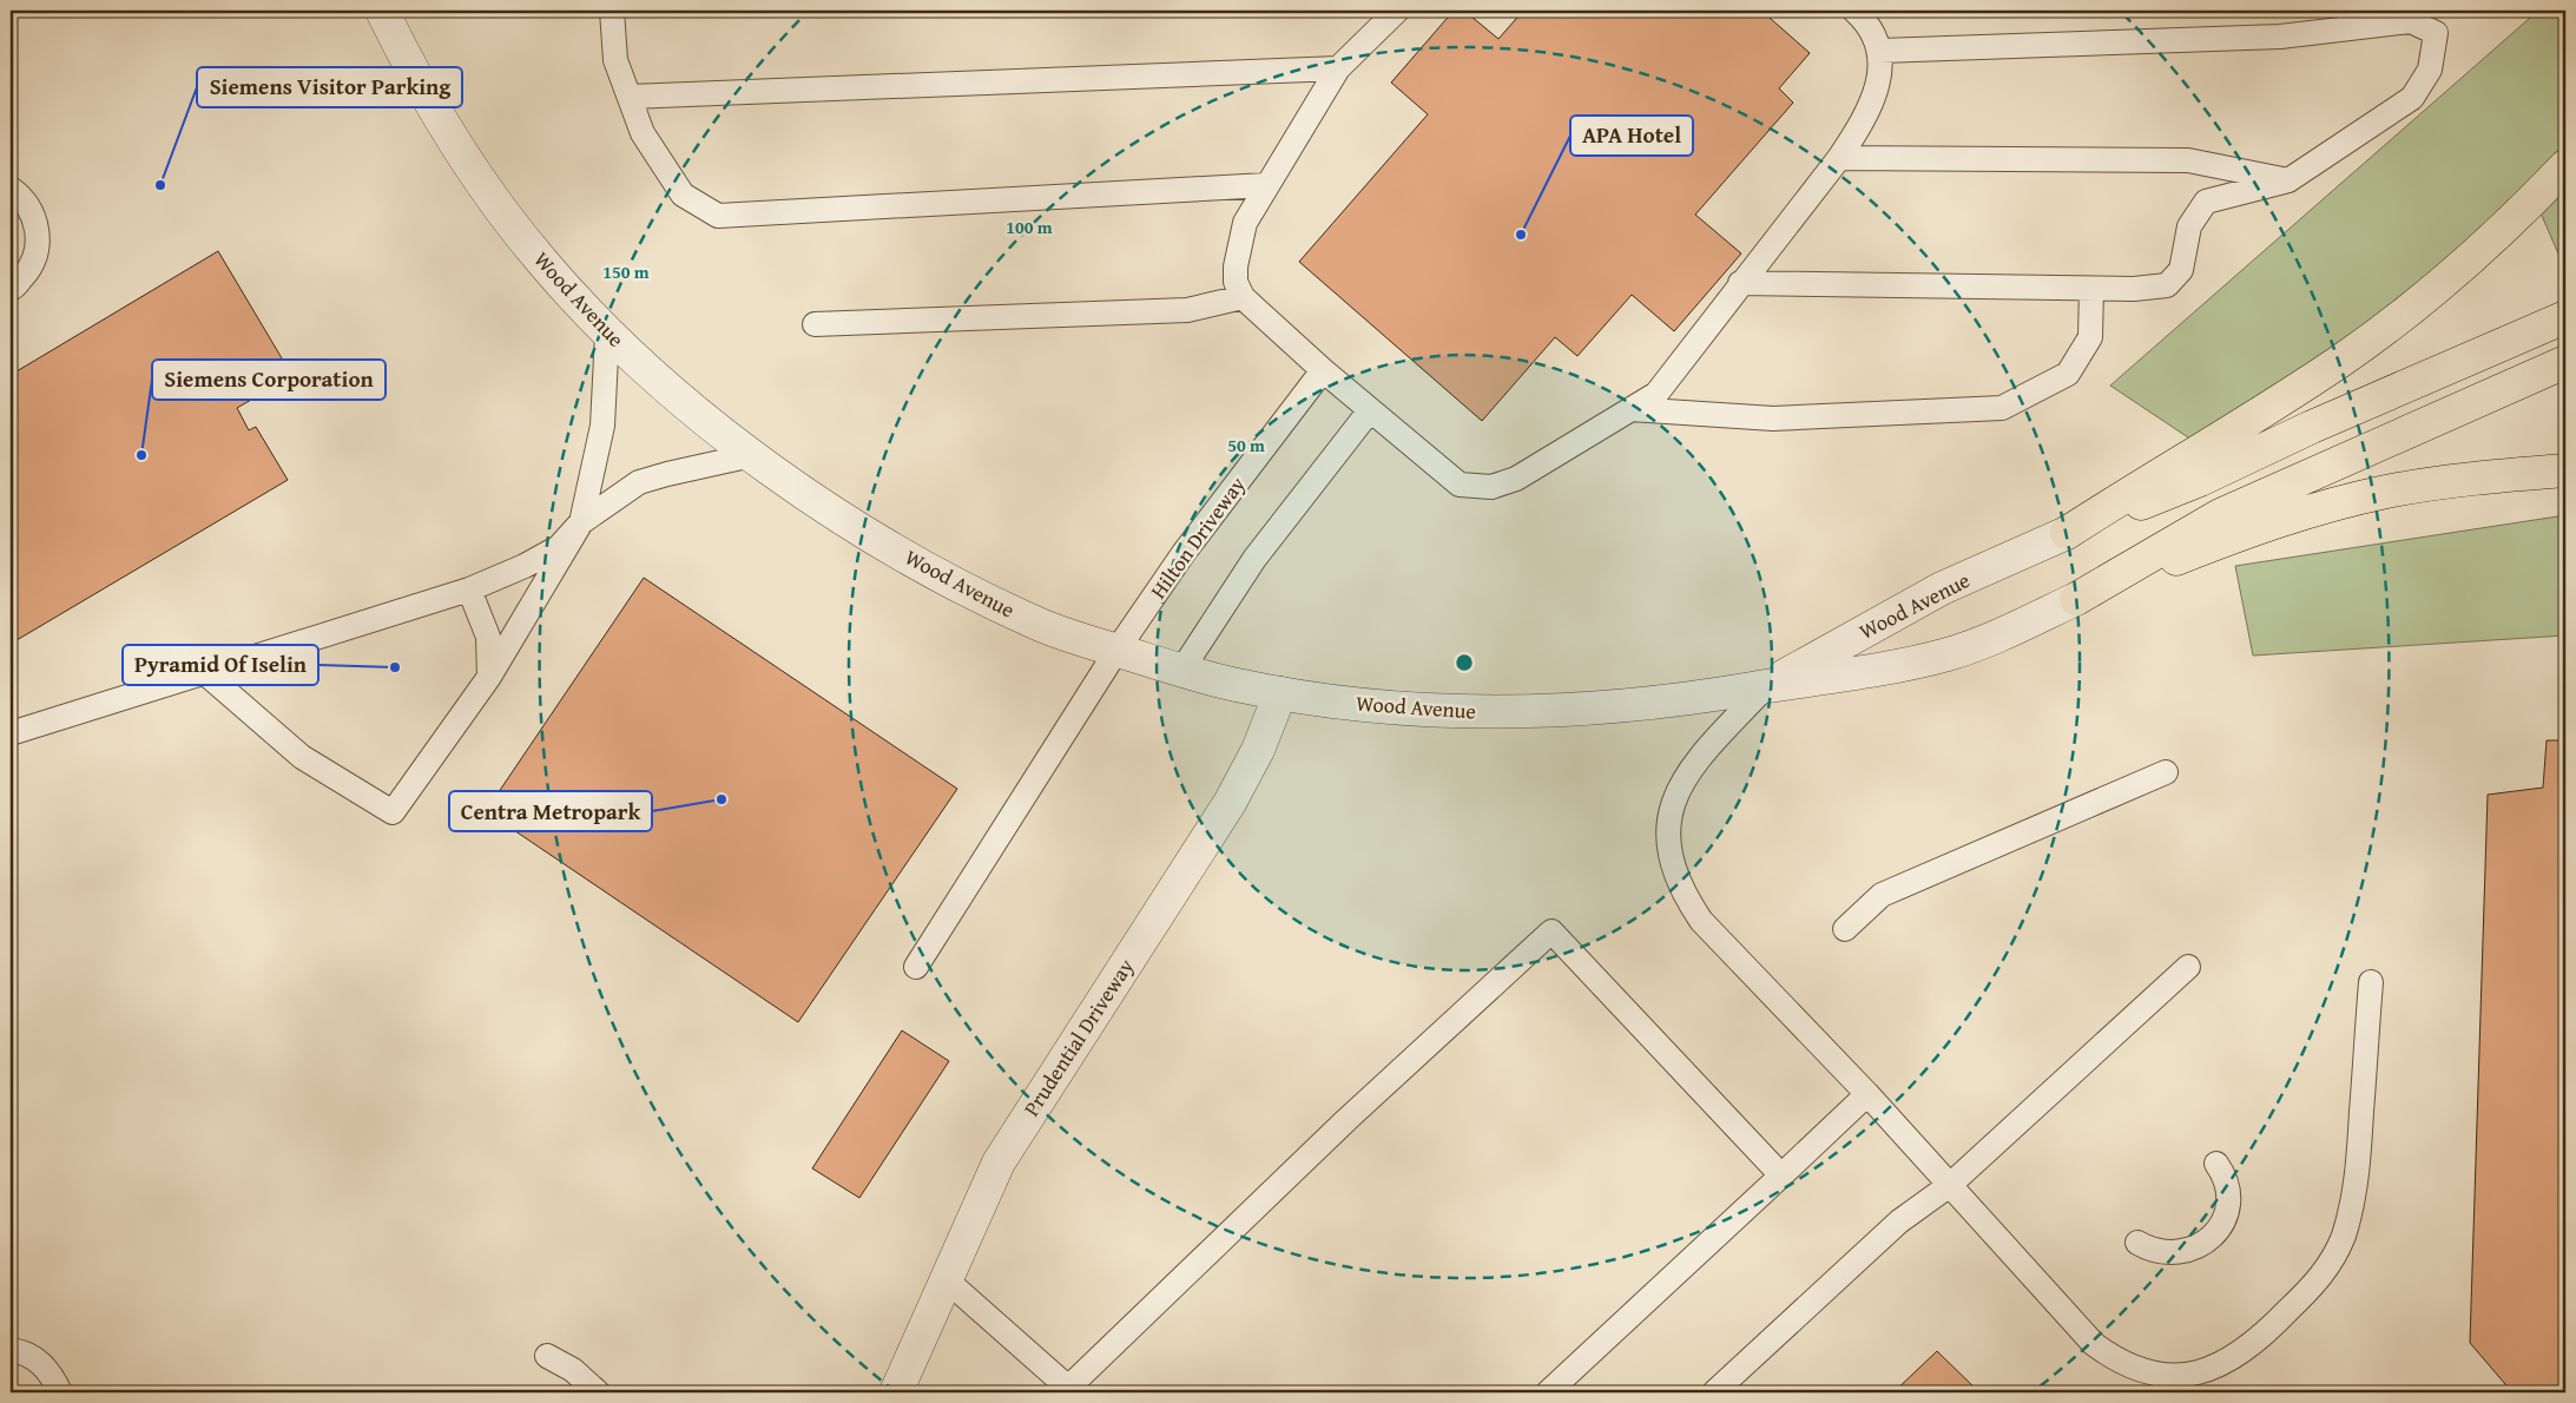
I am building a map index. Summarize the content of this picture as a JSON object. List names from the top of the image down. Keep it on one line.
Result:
{"streets":{"street":["Wood Avenue","Prudential Driveway"],"lane":["Hilton Driveway"]},"crossings":[["Wood Avenue","Hilton Driveway"],["Wood Avenue","Prudential Driveway"]],"places":["Siemens Visitor Parking","APA Hotel","Siemens Corporation","Pyramid Of Iselin","Centra Metropark"],"rings":["100 m","150 m","50 m"]}
